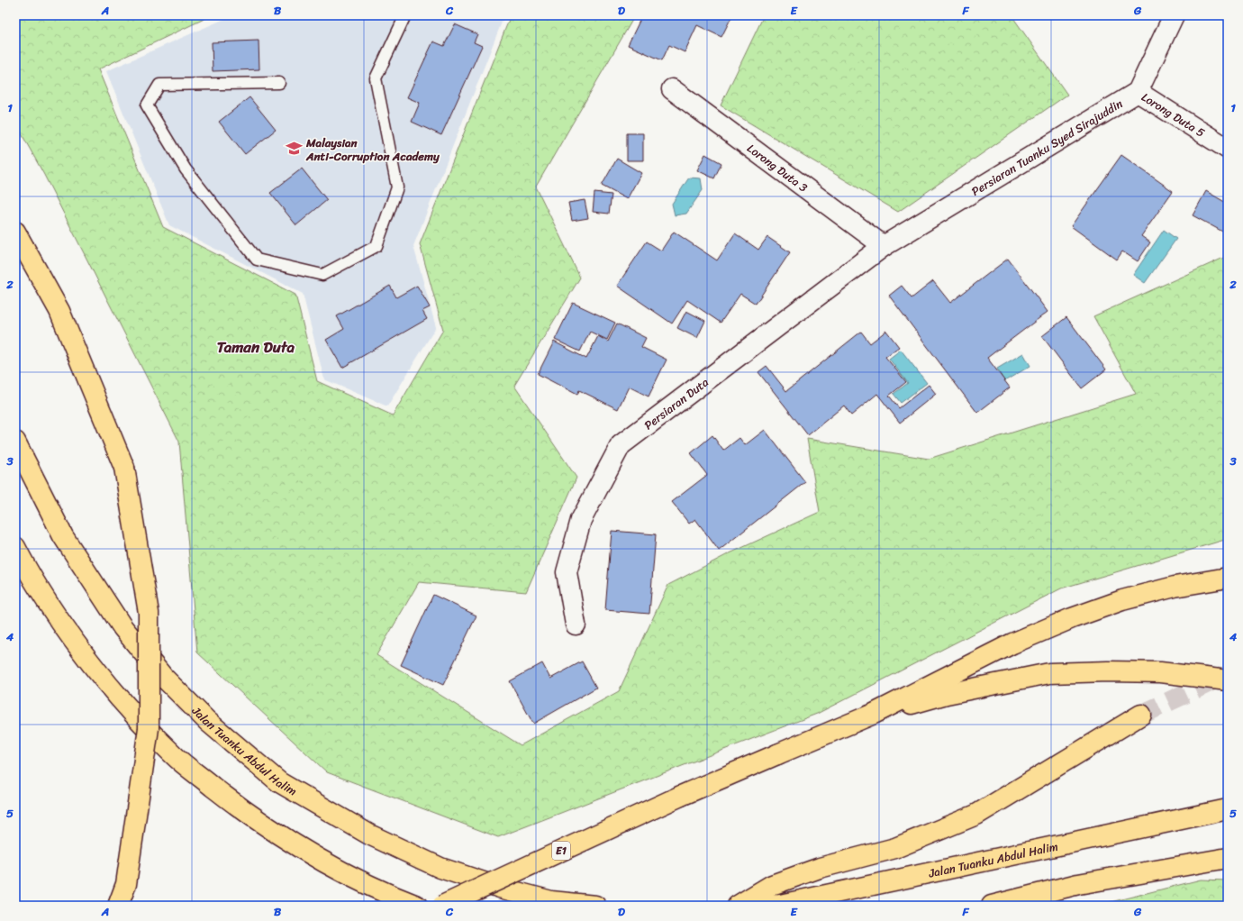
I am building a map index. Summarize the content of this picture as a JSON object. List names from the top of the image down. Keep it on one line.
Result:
{"streets":{"main road":["Jalan Tuanku Abdul Halim","E1"],"street":["Lorong Duta 5","Persiaran Tuanku Syed Sirajuddin","Lorong Duta 3","Persiaran Duta"]},"crossings":[["Lorong Duta 5","Persiaran Tuanku Syed Sirajuddin"],["Persiaran Tuanku Syed Sirajuddin","Lorong Duta 3"],["Persiaran Tuanku Syed Sirajuddin","Persiaran Duta"],["Lorong Duta 3","Persiaran Duta"]],"districts":["Taman Duta"],"places":{"school or university":["Malaysian Anti-Corruption Academy"]},"grid":{"columns":["A","B","C","D","E","F","G"],"rows":["1","2","3","4","5"]}}
